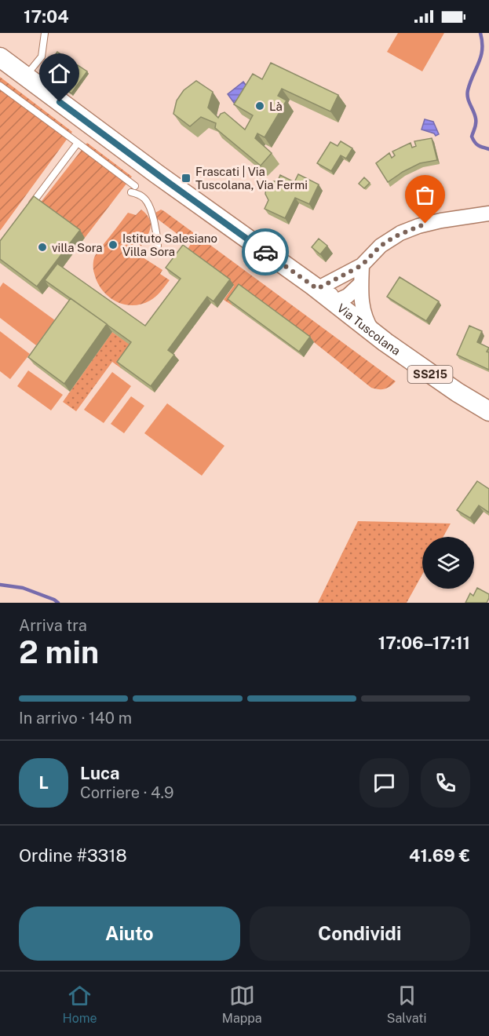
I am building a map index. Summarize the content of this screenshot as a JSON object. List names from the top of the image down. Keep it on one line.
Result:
{"streets":{"main road":["Via Tuscolana","SS215"]},"places":{"other":["Là","Istituto Salesiano Villa Sora","villa Sora"],"transit":["Frascati | Via Tuscolana, Via Fermi"]},"page":{"status":"17:04","heading":["2 min","Arriva tra","17:06–17:11"],"panel":["Luca","Corriere · 4.9","Ordine #3318","41.69 €"],"bar":"In arrivo · 140 m","round":"L","buttons":["Aiuto","Condividi"],"tabs":["Home","Mappa","Salvati"]}}
